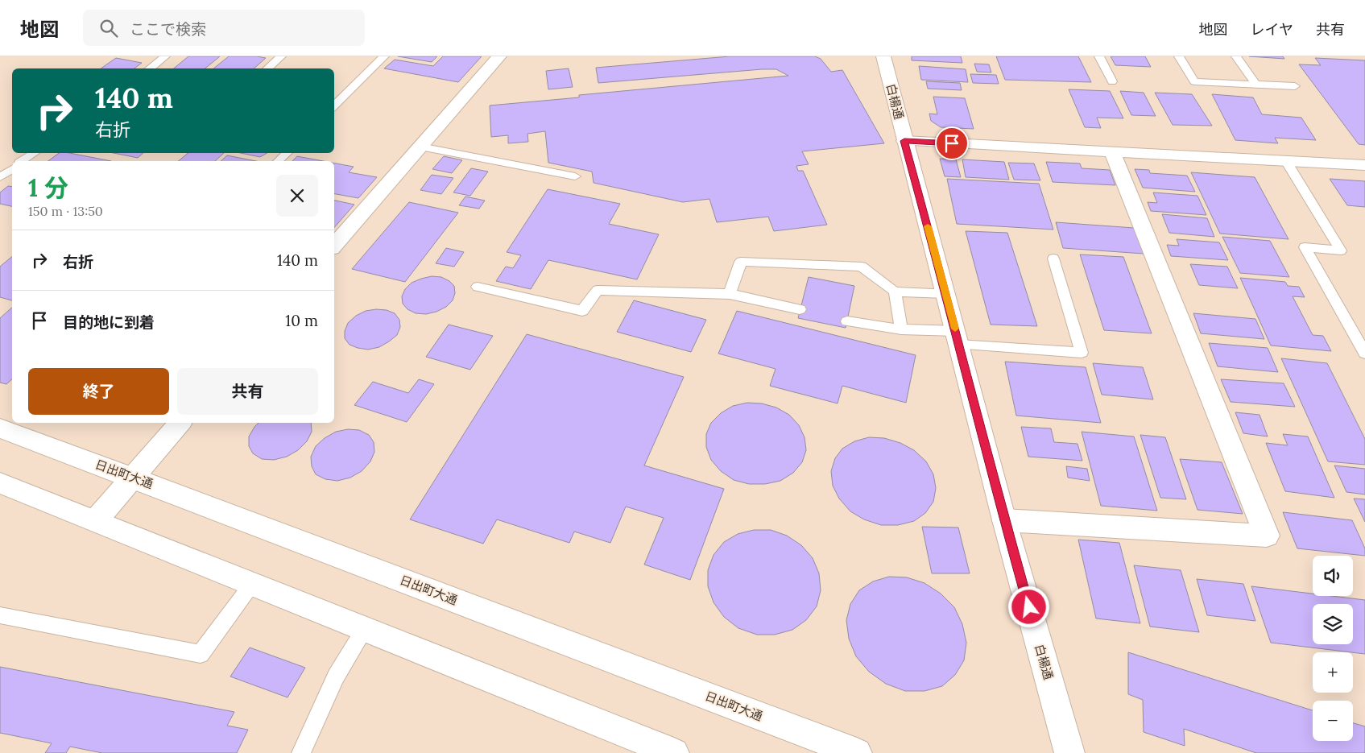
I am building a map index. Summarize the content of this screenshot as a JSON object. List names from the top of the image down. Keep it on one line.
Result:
{"streets":{"street":["白楊通","日出町大通"]},"page":{"header":"地図","search":"ここで検索","nav":["地図","レイヤ","共有"],"turn":["140 m","右折"],"heading":["1 分","150 m · 13:50"],"list":[{"name":"右折","value":"140 m"},{"name":"目的地に到着","value":"10 m"}],"buttons":["終了","共有"],"map_buttons":["+","−"]}}
